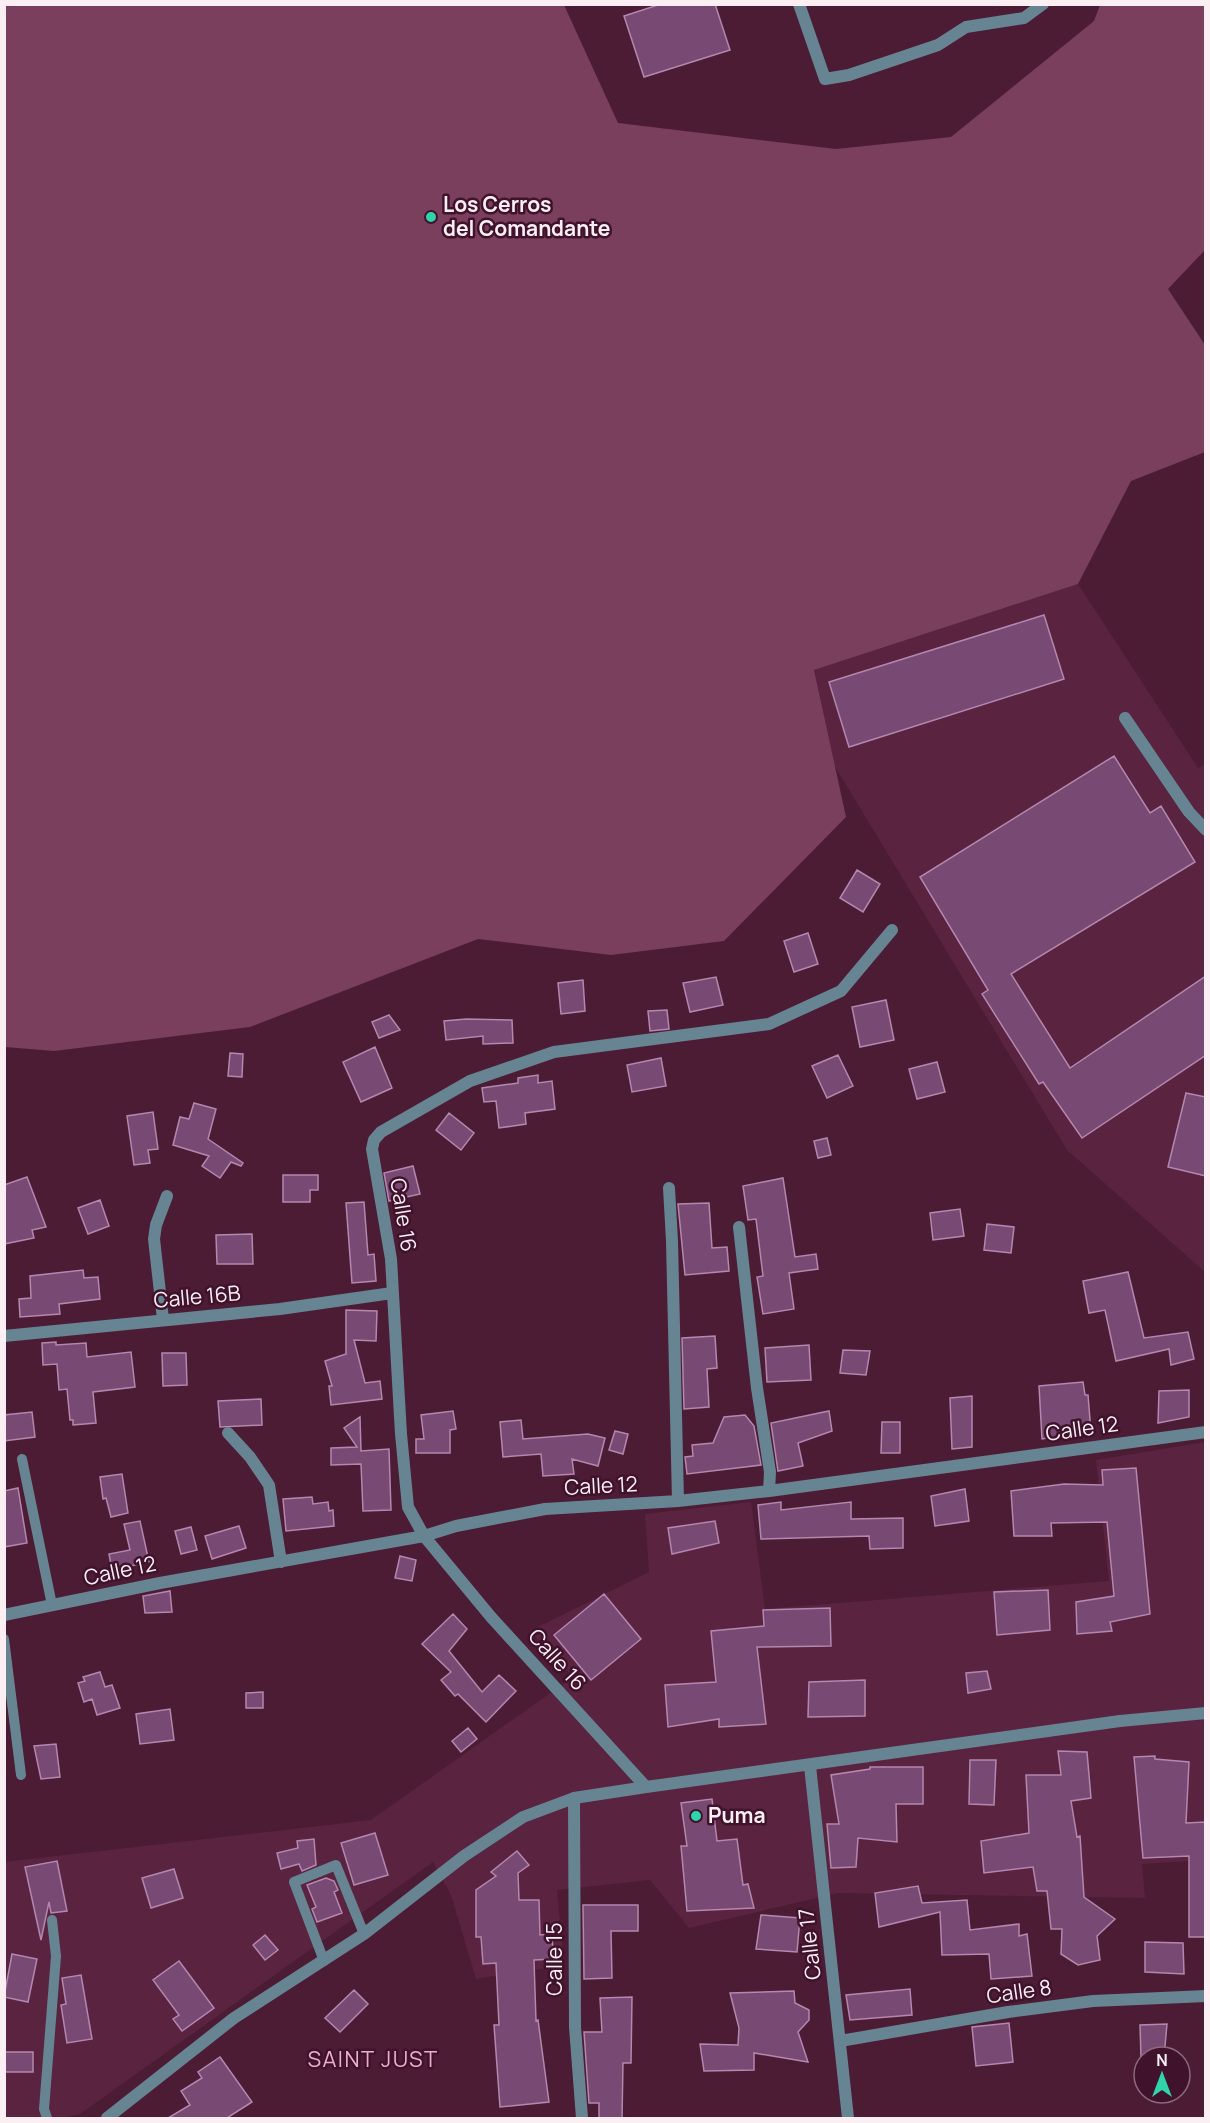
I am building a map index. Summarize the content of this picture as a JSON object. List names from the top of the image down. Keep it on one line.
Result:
{"streets":{"street":["Calle 16","Calle 16B","Calle 12","Calle 17","Calle 15","Calle 8"]},"crossings":[["Calle 16","Calle 16B"],["Calle 16","Calle 12"],["Calle 17","Calle 8"]],"districts":["SAINT JUST"],"places":["Los Cerros del Comandante","Puma"],"north":"top"}
